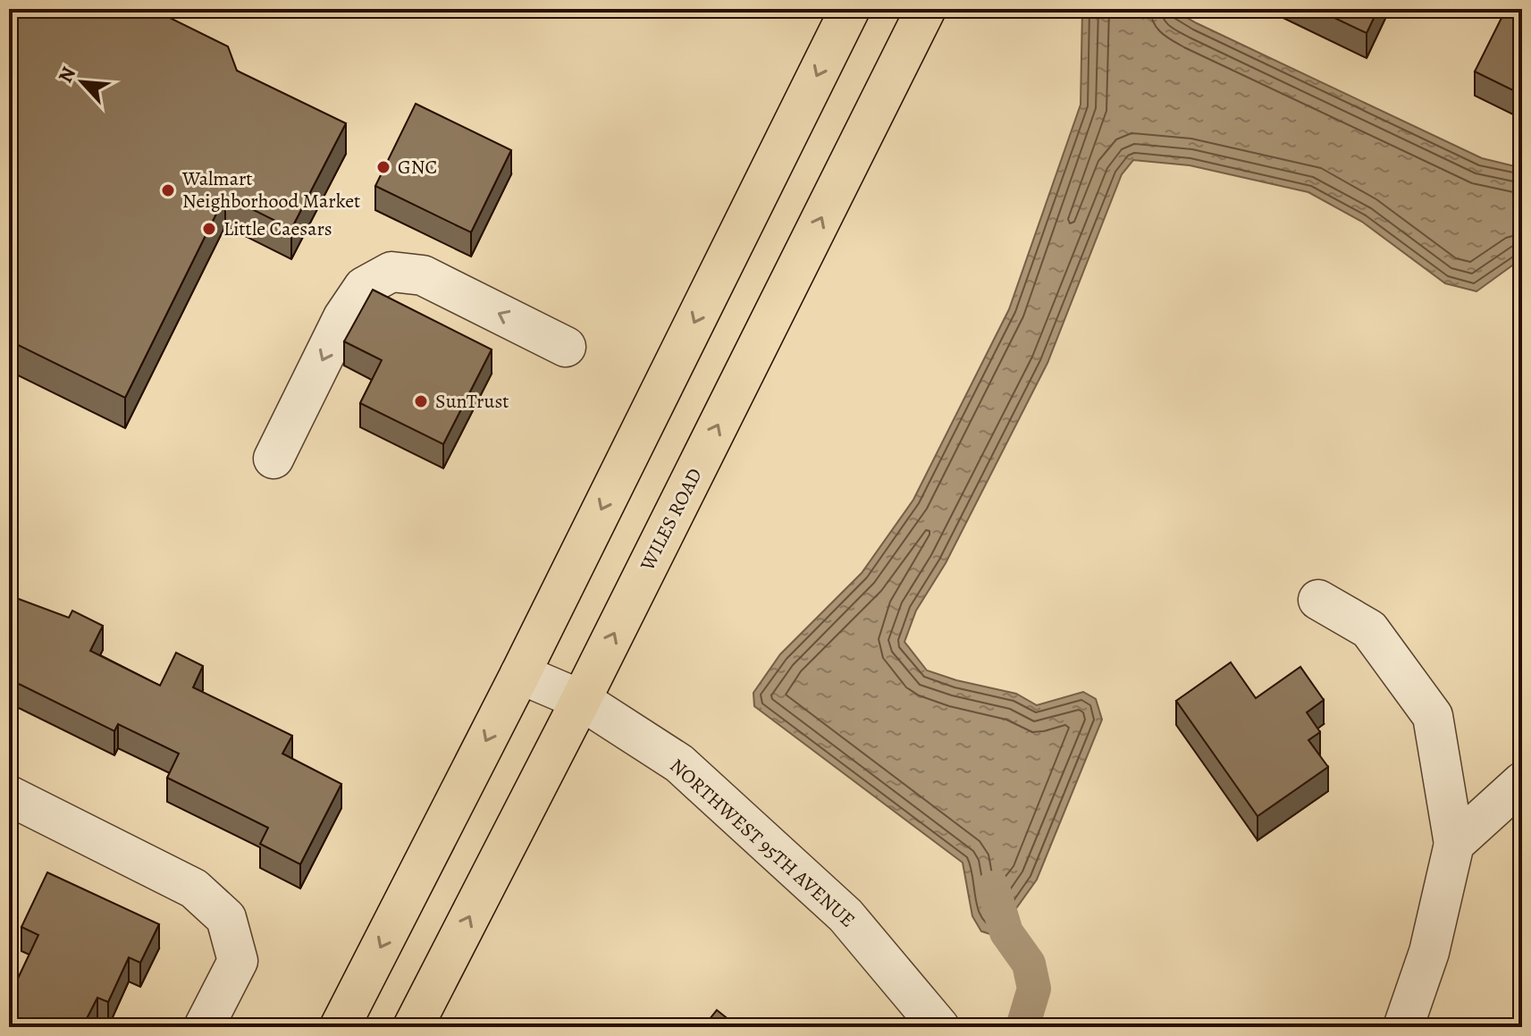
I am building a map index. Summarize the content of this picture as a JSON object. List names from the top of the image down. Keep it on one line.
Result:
{"streets":{"main road":["WILES ROAD"],"street":["NORTHWEST 95TH AVENUE"]},"crossings":[["WILES ROAD","NORTHWEST 95TH AVENUE"]],"places":["GNC","Walmart Neighborhood Market","Little Caesars","SunTrust"],"north":"top left"}
